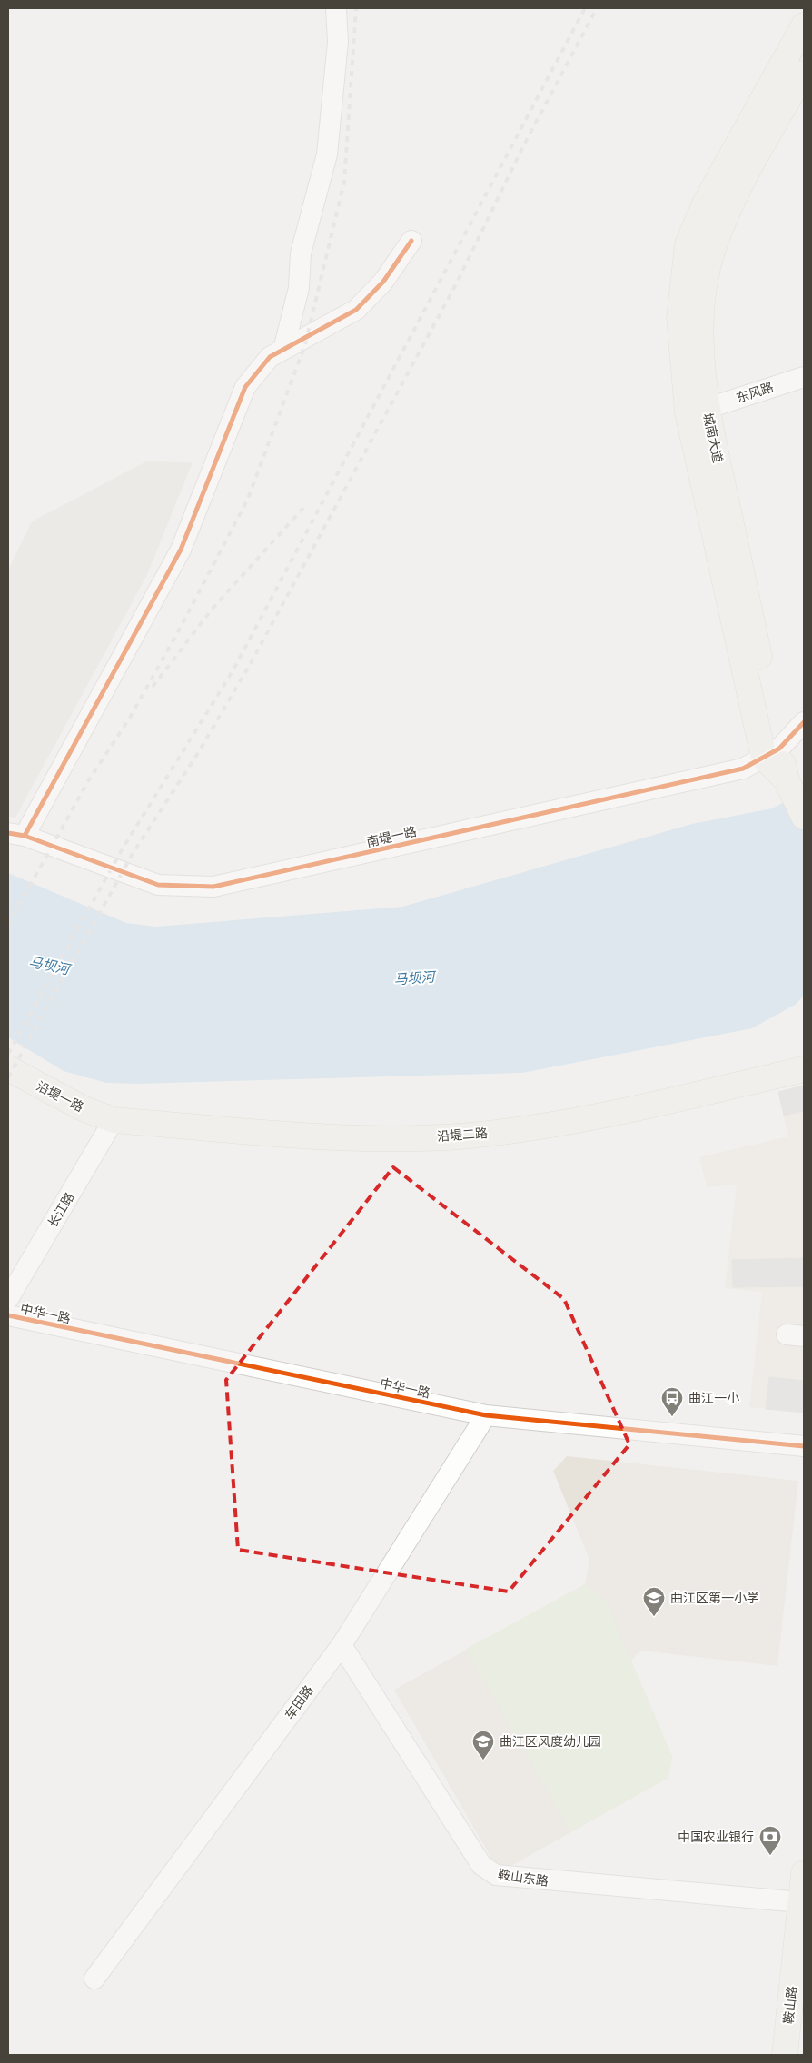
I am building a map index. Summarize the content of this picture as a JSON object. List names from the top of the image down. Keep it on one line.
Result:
{"streets":{"main road":["城南大道","沿堤一路","沿堤二路","鞍山路"],"street":["东风路","南堤一路","长江路","中华一路","车田路","鞍山东路"]},"crossings":[["东风路","城南大道"],["城南大道","南堤一路"],["沿堤一路","沿堤二路"],["沿堤一路","长江路"],["沿堤二路","长江路"],["中华一路","车田路"],["车田路","鞍山东路"],["鞍山东路","鞍山路"]],"water":["马坝河"],"places":{"bus stop":["曲江一小"],"school or university":["曲江区第一小学","曲江区风度幼儿园"],"bank":["中国农业银行"]}}
